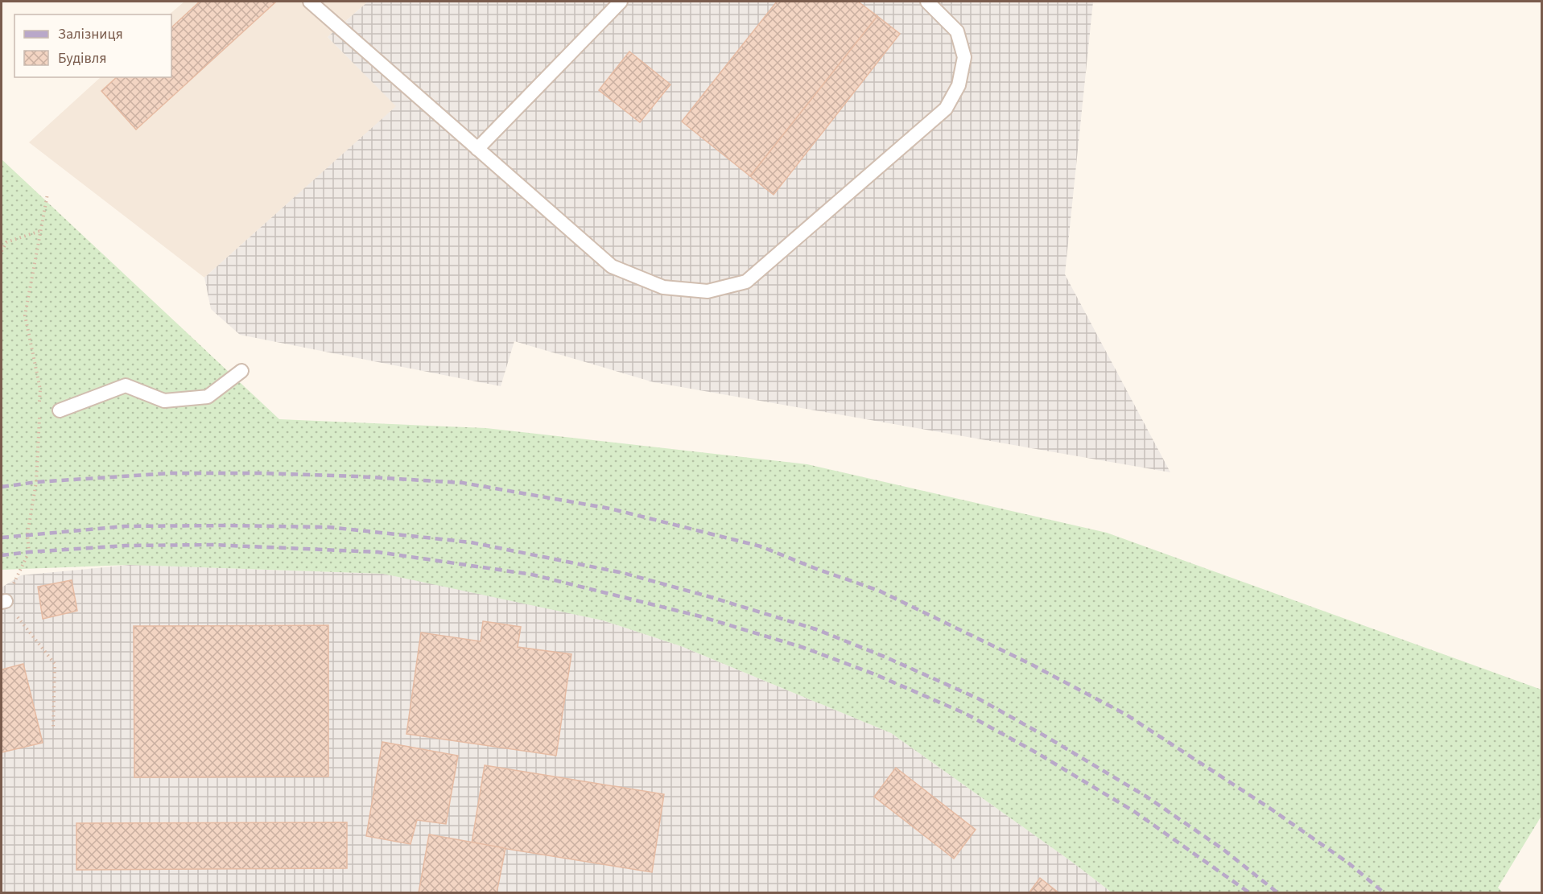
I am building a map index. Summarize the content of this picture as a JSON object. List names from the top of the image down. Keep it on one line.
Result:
{"legend":["Залізниця","Будівля"]}
